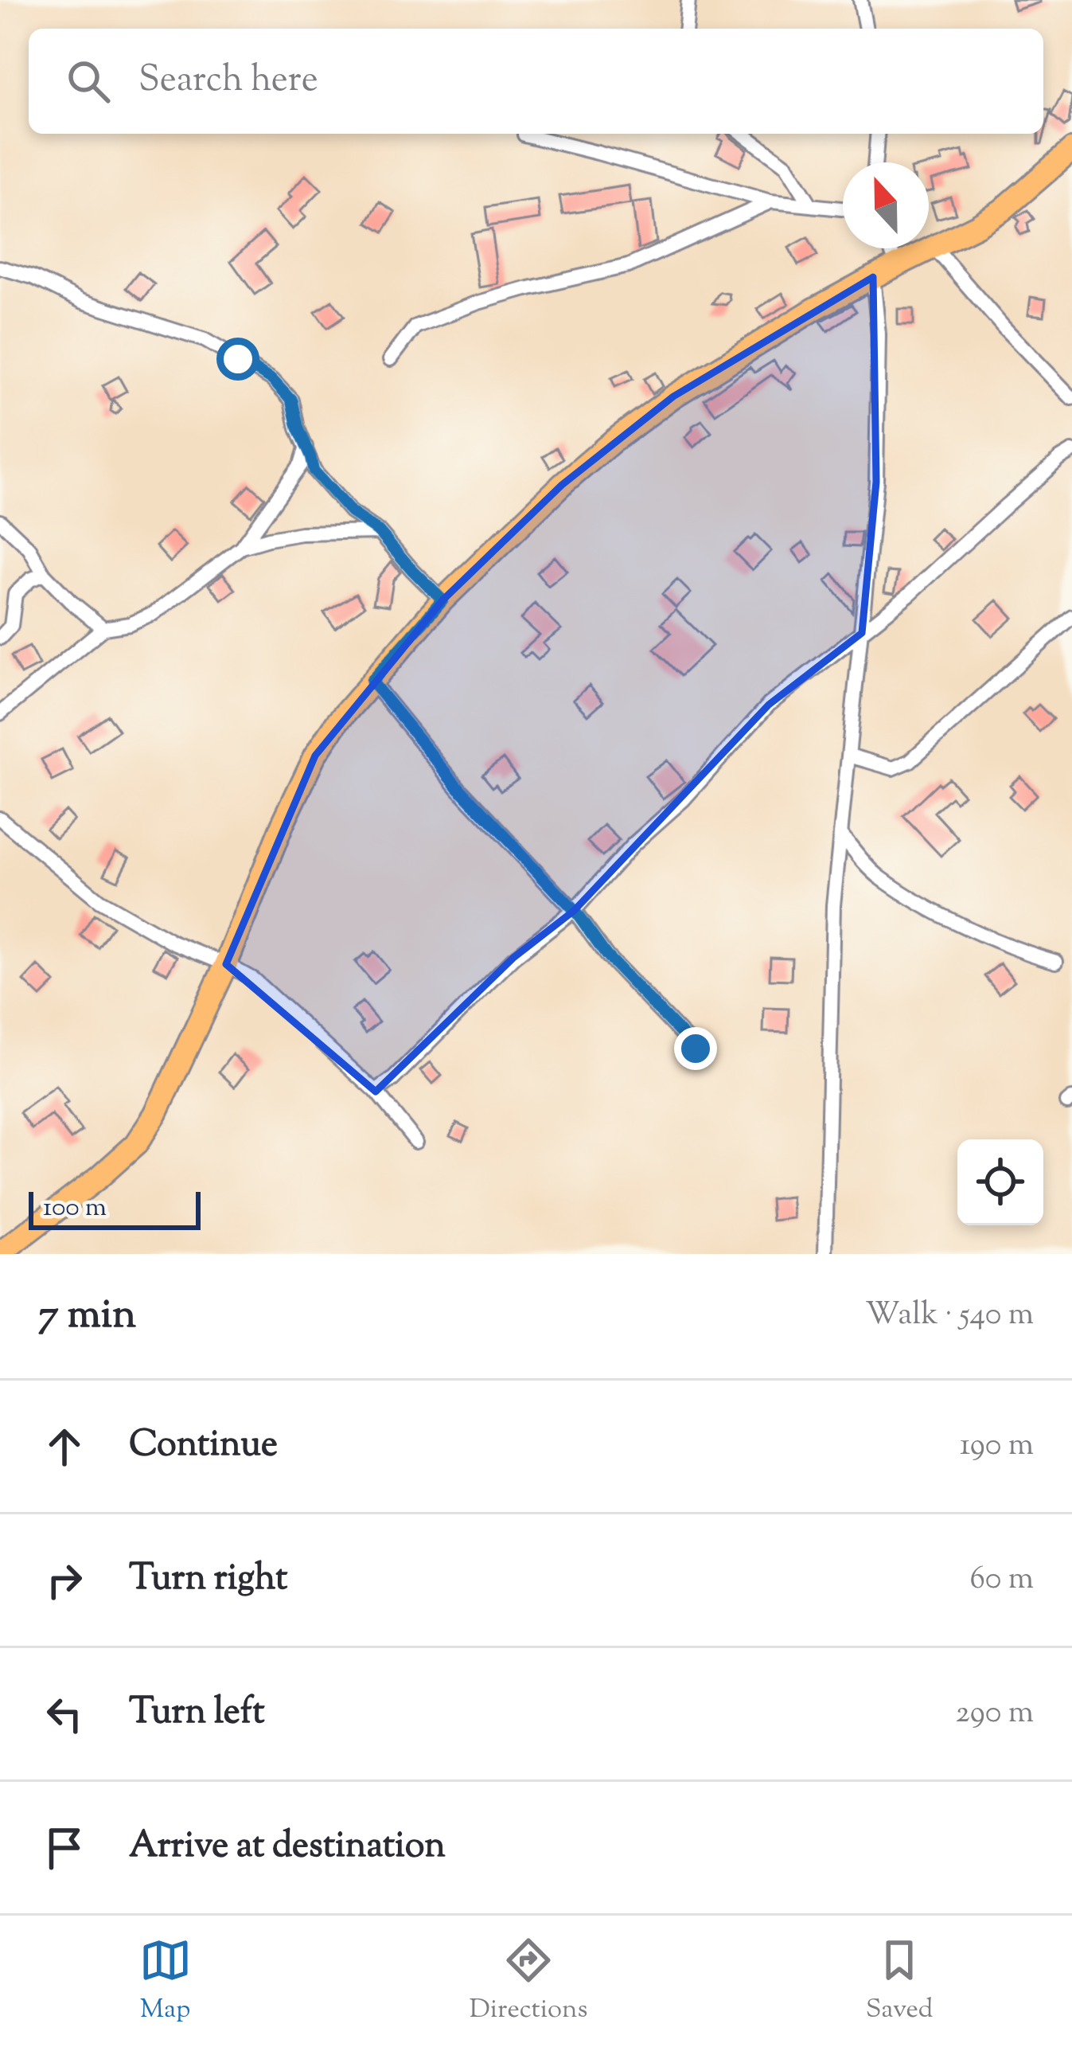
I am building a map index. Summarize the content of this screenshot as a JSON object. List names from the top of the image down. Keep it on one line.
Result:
{"scale_bar":"100 m","north":"top","page":{"search":"Search here","scale":"100 m","heading":["7 min","Walk · 540 m"],"list":[["Continue","190 m"],["Turn right","60 m"],["Turn left","290 m"],"Arrive at destination"],"nav":["Map","Directions","Saved"]}}
